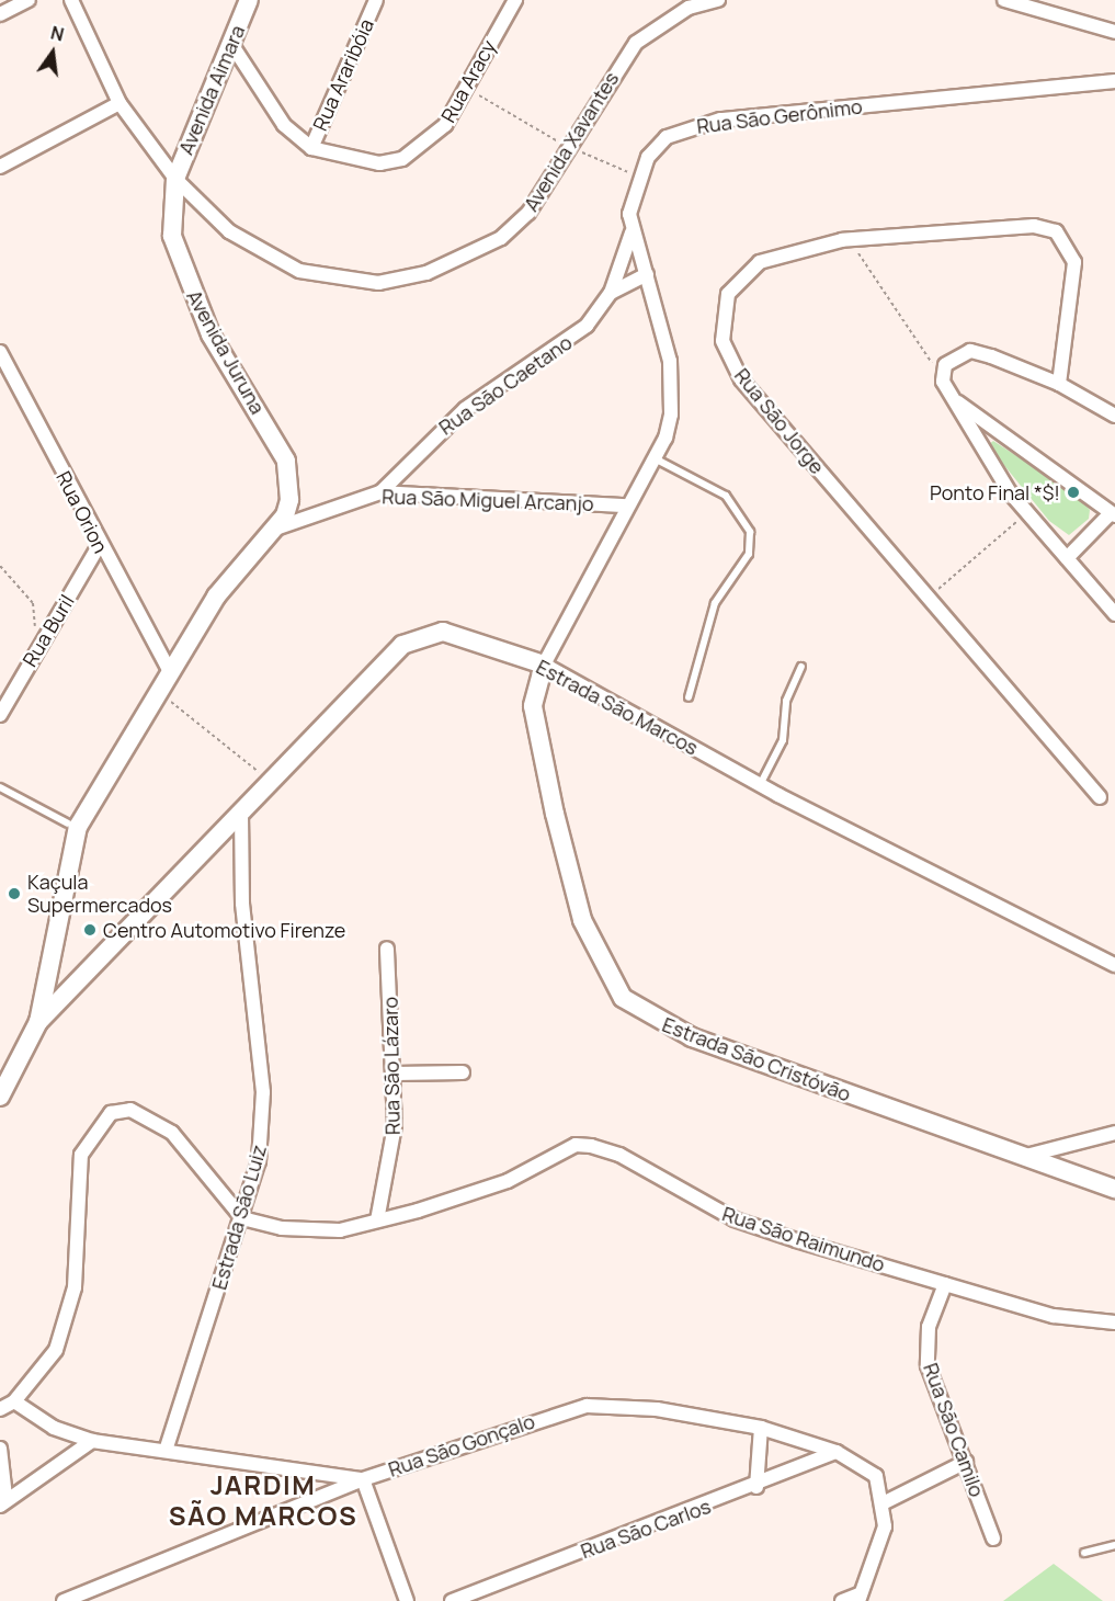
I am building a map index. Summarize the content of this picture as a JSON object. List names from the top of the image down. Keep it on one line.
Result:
{"streets":{"street":["Rua Araribóia","Rua Aracy","Avenida Aimara","Rua São Gerônimo","Avenida Xavantes","Avenida Juruna","Rua São Caetano","Rua São Jorge","Rua São Miguel Arcanjo","Rua Orion","Rua Buril","Estrada São Marcos","Estrada São Cristóvão","Rua São Lázaro","Estrada São Luiz","Rua São Raimundo","Rua São Camilo","Rua São Gonçalo","Rua São Carlos"]},"crossings":[["Rua Araribóia","Rua Aracy"],["Rua Aracy","Avenida Aimara"],["Avenida Aimara","Avenida Xavantes"],["Avenida Aimara","Avenida Juruna"],["Avenida Xavantes","Avenida Juruna"],["Avenida Juruna","Rua São Miguel Arcanjo"],["Rua São Caetano","Rua São Miguel Arcanjo"],["Rua Orion","Rua Buril"],["Estrada São Marcos","Estrada São Cristóvão"],["Estrada São Marcos","Estrada São Luiz"],["Rua São Lázaro","Rua São Raimundo"],["Estrada São Luiz","Rua São Raimundo"],["Estrada São Luiz","Rua São Gonçalo"],["Rua São Raimundo","Rua São Camilo"],["Rua São Gonçalo","Rua São Carlos"]],"districts":["JARDIM SÃO MARCOS"],"places":["Ponto Final *$!","Kaçula Supermercados","Centro Automotivo Firenze"],"north":"top"}
